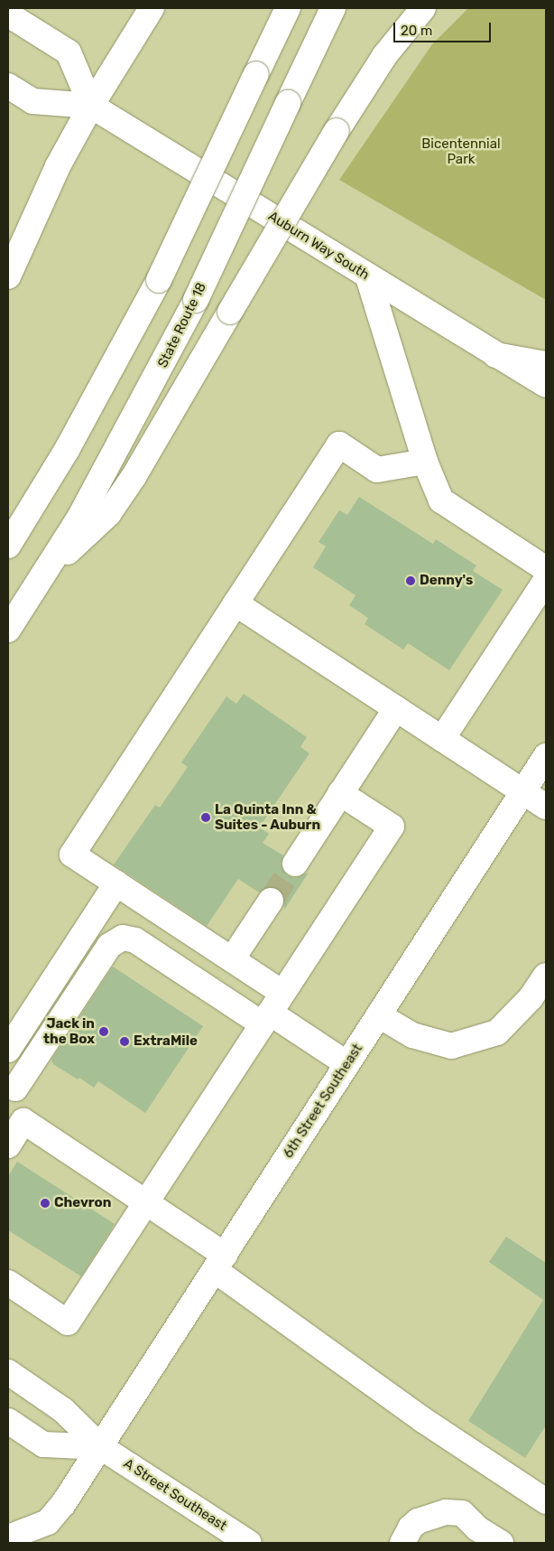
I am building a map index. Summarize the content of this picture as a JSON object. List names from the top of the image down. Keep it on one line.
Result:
{"streets":{"main road":["Auburn Way South","State Route 18","6th Street Southeast","A Street Southeast"]},"crossings":[["6th Street Southeast","A Street Southeast"]],"parks":["Bicentennial Park"],"places":["Denny's","La Quinta Inn & Suites - Auburn","Jack in the Box","ExtraMile","Chevron"],"scale_bar":"20 m"}
